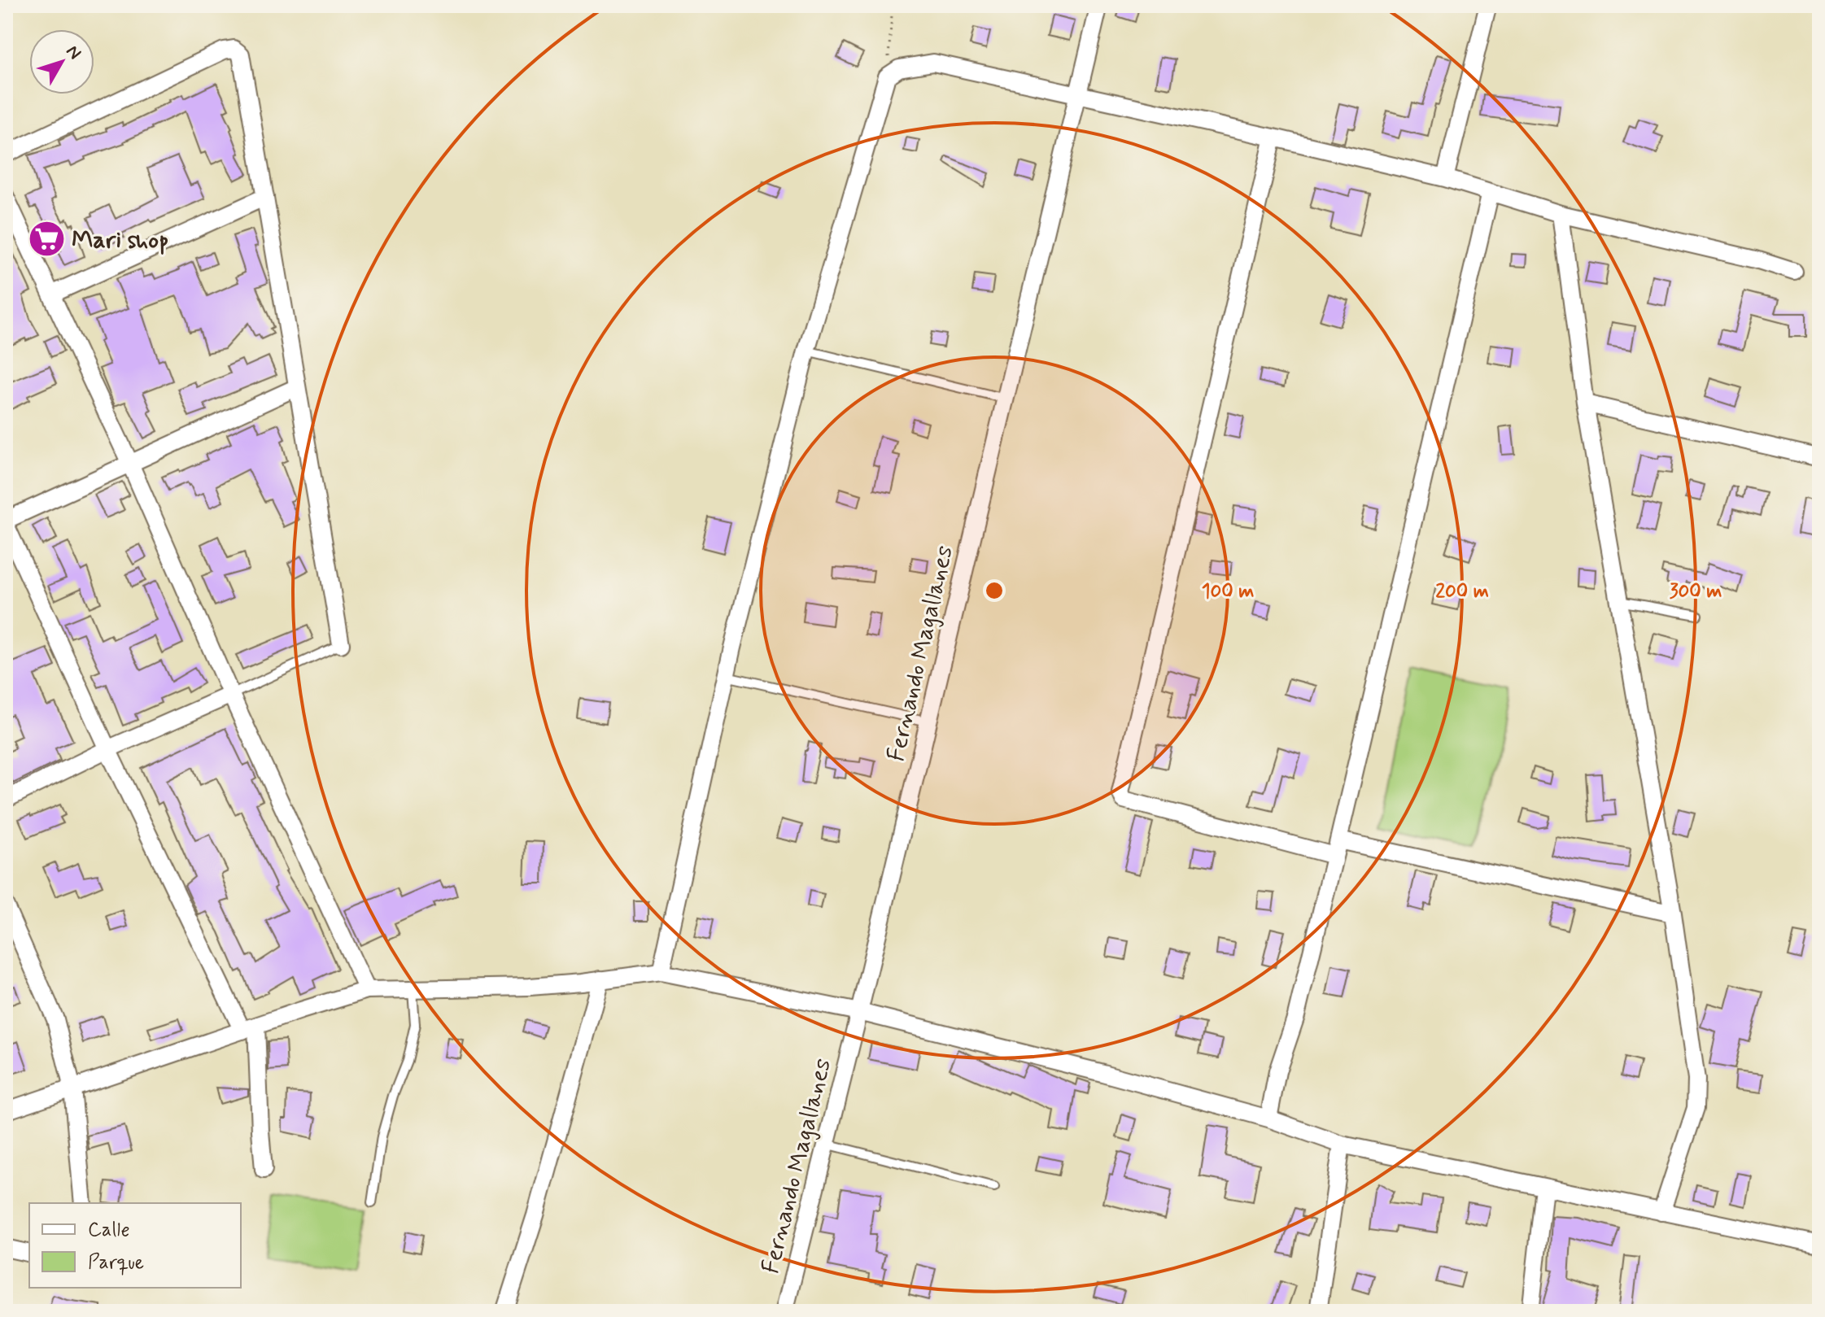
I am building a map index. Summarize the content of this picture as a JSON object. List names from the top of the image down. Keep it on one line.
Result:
{"streets":{"street":["Fernando Magallanes"]},"places":{"supermarket":["Mari shop"]},"legend":["Calle","Parque"],"north":"top right","rings":["100 m","200 m","300 m"]}
